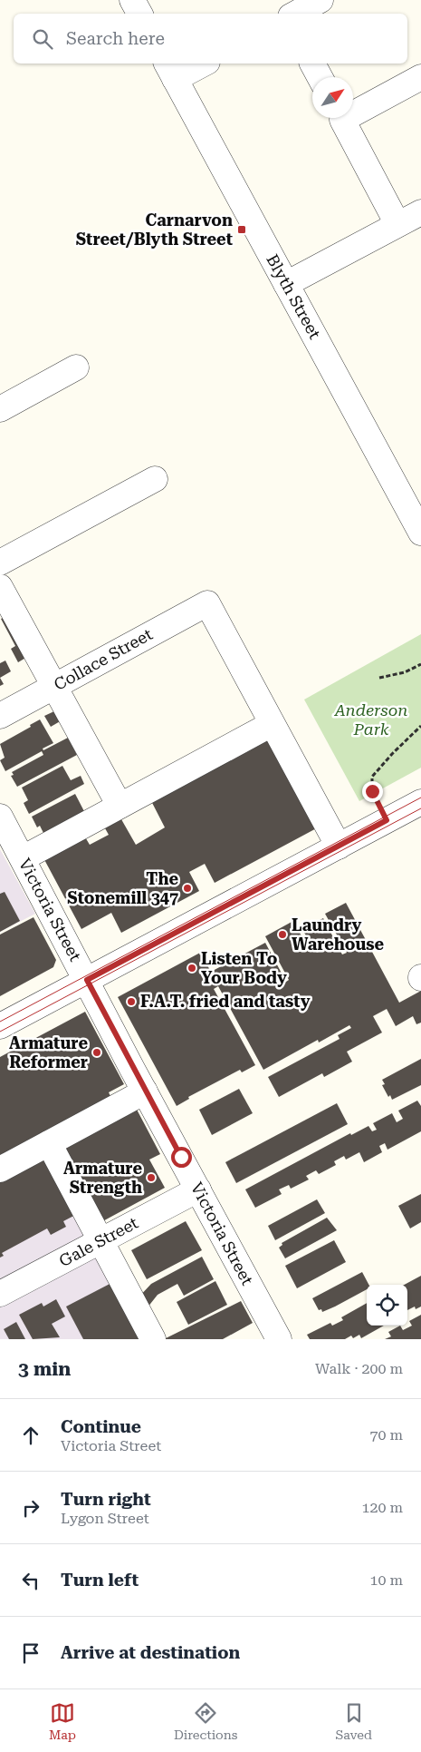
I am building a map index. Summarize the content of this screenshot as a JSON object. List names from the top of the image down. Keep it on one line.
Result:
{"streets":{"street":["Blyth Street","Collace Street","Victoria Street","Gale Street"]},"crossings":[["Victoria Street","Gale Street"]],"parks":["Anderson Park"],"places":{"transit":["Carnarvon Street/Blyth Street"],"other":["The Stonemill 347","Laundry Warehouse","Listen To Your Body","F.A.T. fried and tasty","Armature Reformer","Armature Strength"]},"north":"top right","page":{"search":"Search here","heading":["3 min","Walk · 200 m"],"list":[["Continue","Victoria Street","70 m"],["Turn right","Lygon Street","120 m"],["Turn left","10 m"],"Arrive at destination"],"nav":["Map","Directions","Saved"]}}
